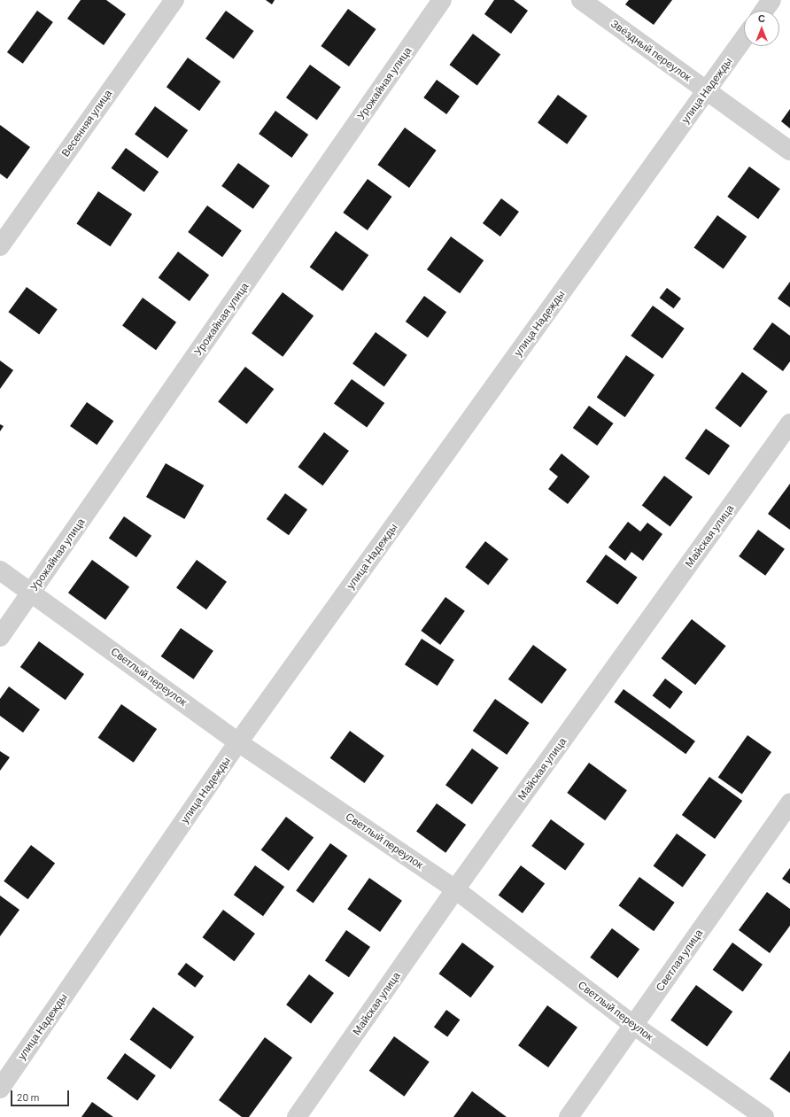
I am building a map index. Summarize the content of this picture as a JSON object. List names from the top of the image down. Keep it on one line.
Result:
{"streets":{"street":["Звёздный переулок","Урожайная улица","улица Надежды","Весенняя улица","Майская улица","Светлый переулок","Светлая улица"]},"crossings":[["Звёздный переулок","улица Надежды"],["Урожайная улица","Светлый переулок"],["улица Надежды","Светлый переулок"],["Майская улица","Светлый переулок"],["Светлый переулок","Светлая улица"]],"scale_bar":"20 m","north":"top"}
